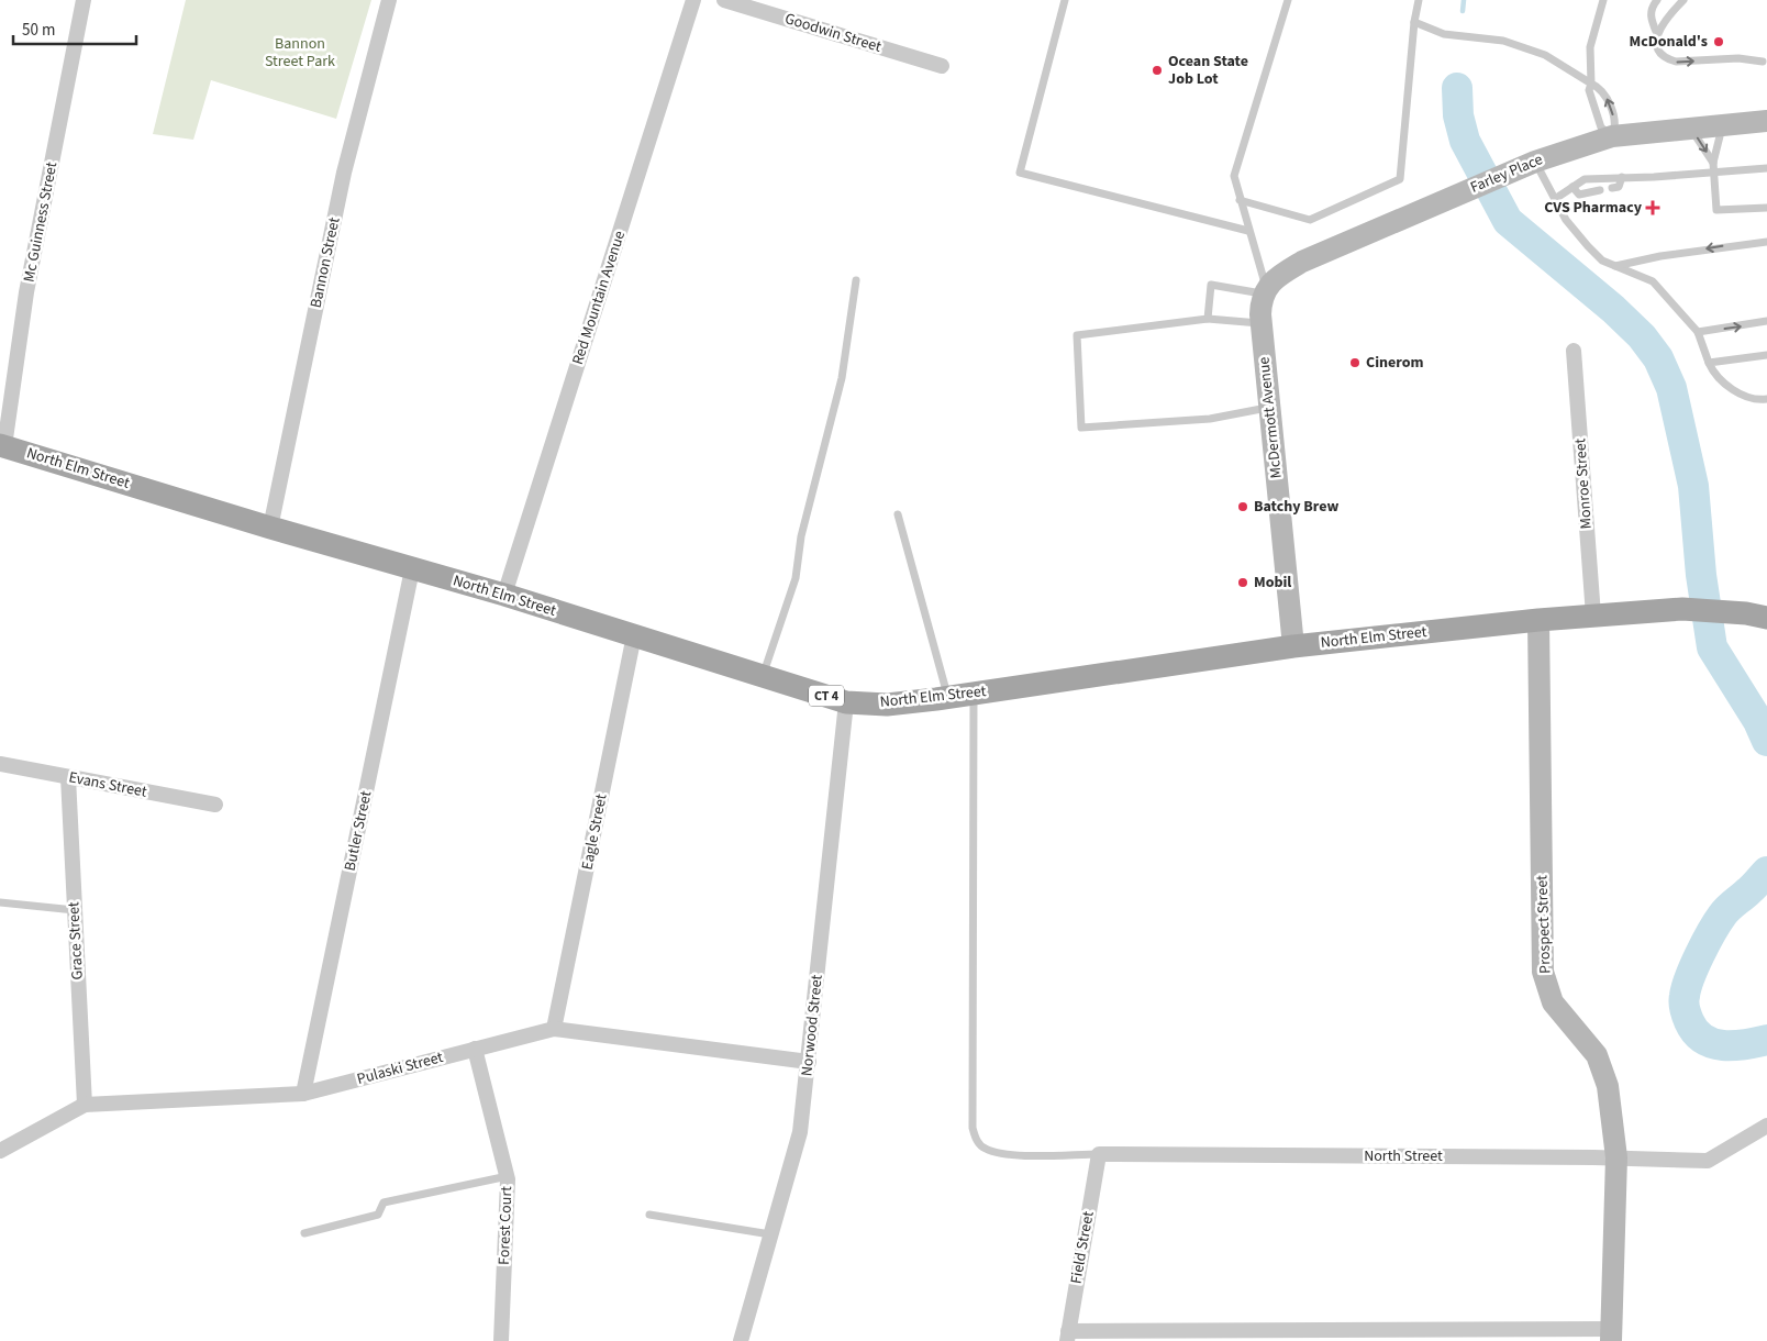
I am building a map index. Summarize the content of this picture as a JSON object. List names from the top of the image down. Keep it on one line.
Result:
{"streets":{"main road":["Farley Place","McDermott Avenue","North Elm Street","CT 4","Prospect Street"],"street":["Goodwin Street","Mc Guinness Street","Bannon Street","Red Mountain Avenue","Monroe Street","Evans Street","Butler Street","Eagle Street","Grace Street","Norwood Street","Pulaski Street","North Street","Forest Court","Field Street"]},"crossings":[["Farley Place","McDermott Avenue"],["Mc Guinness Street","North Elm Street"],["Bannon Street","North Elm Street"],["Red Mountain Avenue","North Elm Street"],["McDermott Avenue","North Elm Street"],["North Elm Street","Monroe Street"],["North Elm Street","Butler Street"],["North Elm Street","Eagle Street"],["North Elm Street","Prospect Street"],["North Elm Street","Norwood Street"],["Evans Street","Grace Street"],["Butler Street","Pulaski Street"],["Eagle Street","Pulaski Street"],["Prospect Street","North Street"],["Grace Street","Pulaski Street"],["Norwood Street","Pulaski Street"],["Pulaski Street","Forest Court"],["North Street","Field Street"]],"parks":["Bannon Street Park"],"places":{"other":["McDonald's","Ocean State Job Lot","Cinerom","Batchy Brew","Mobil"],"health":["CVS Pharmacy"]},"scale_bar":"50 m"}
